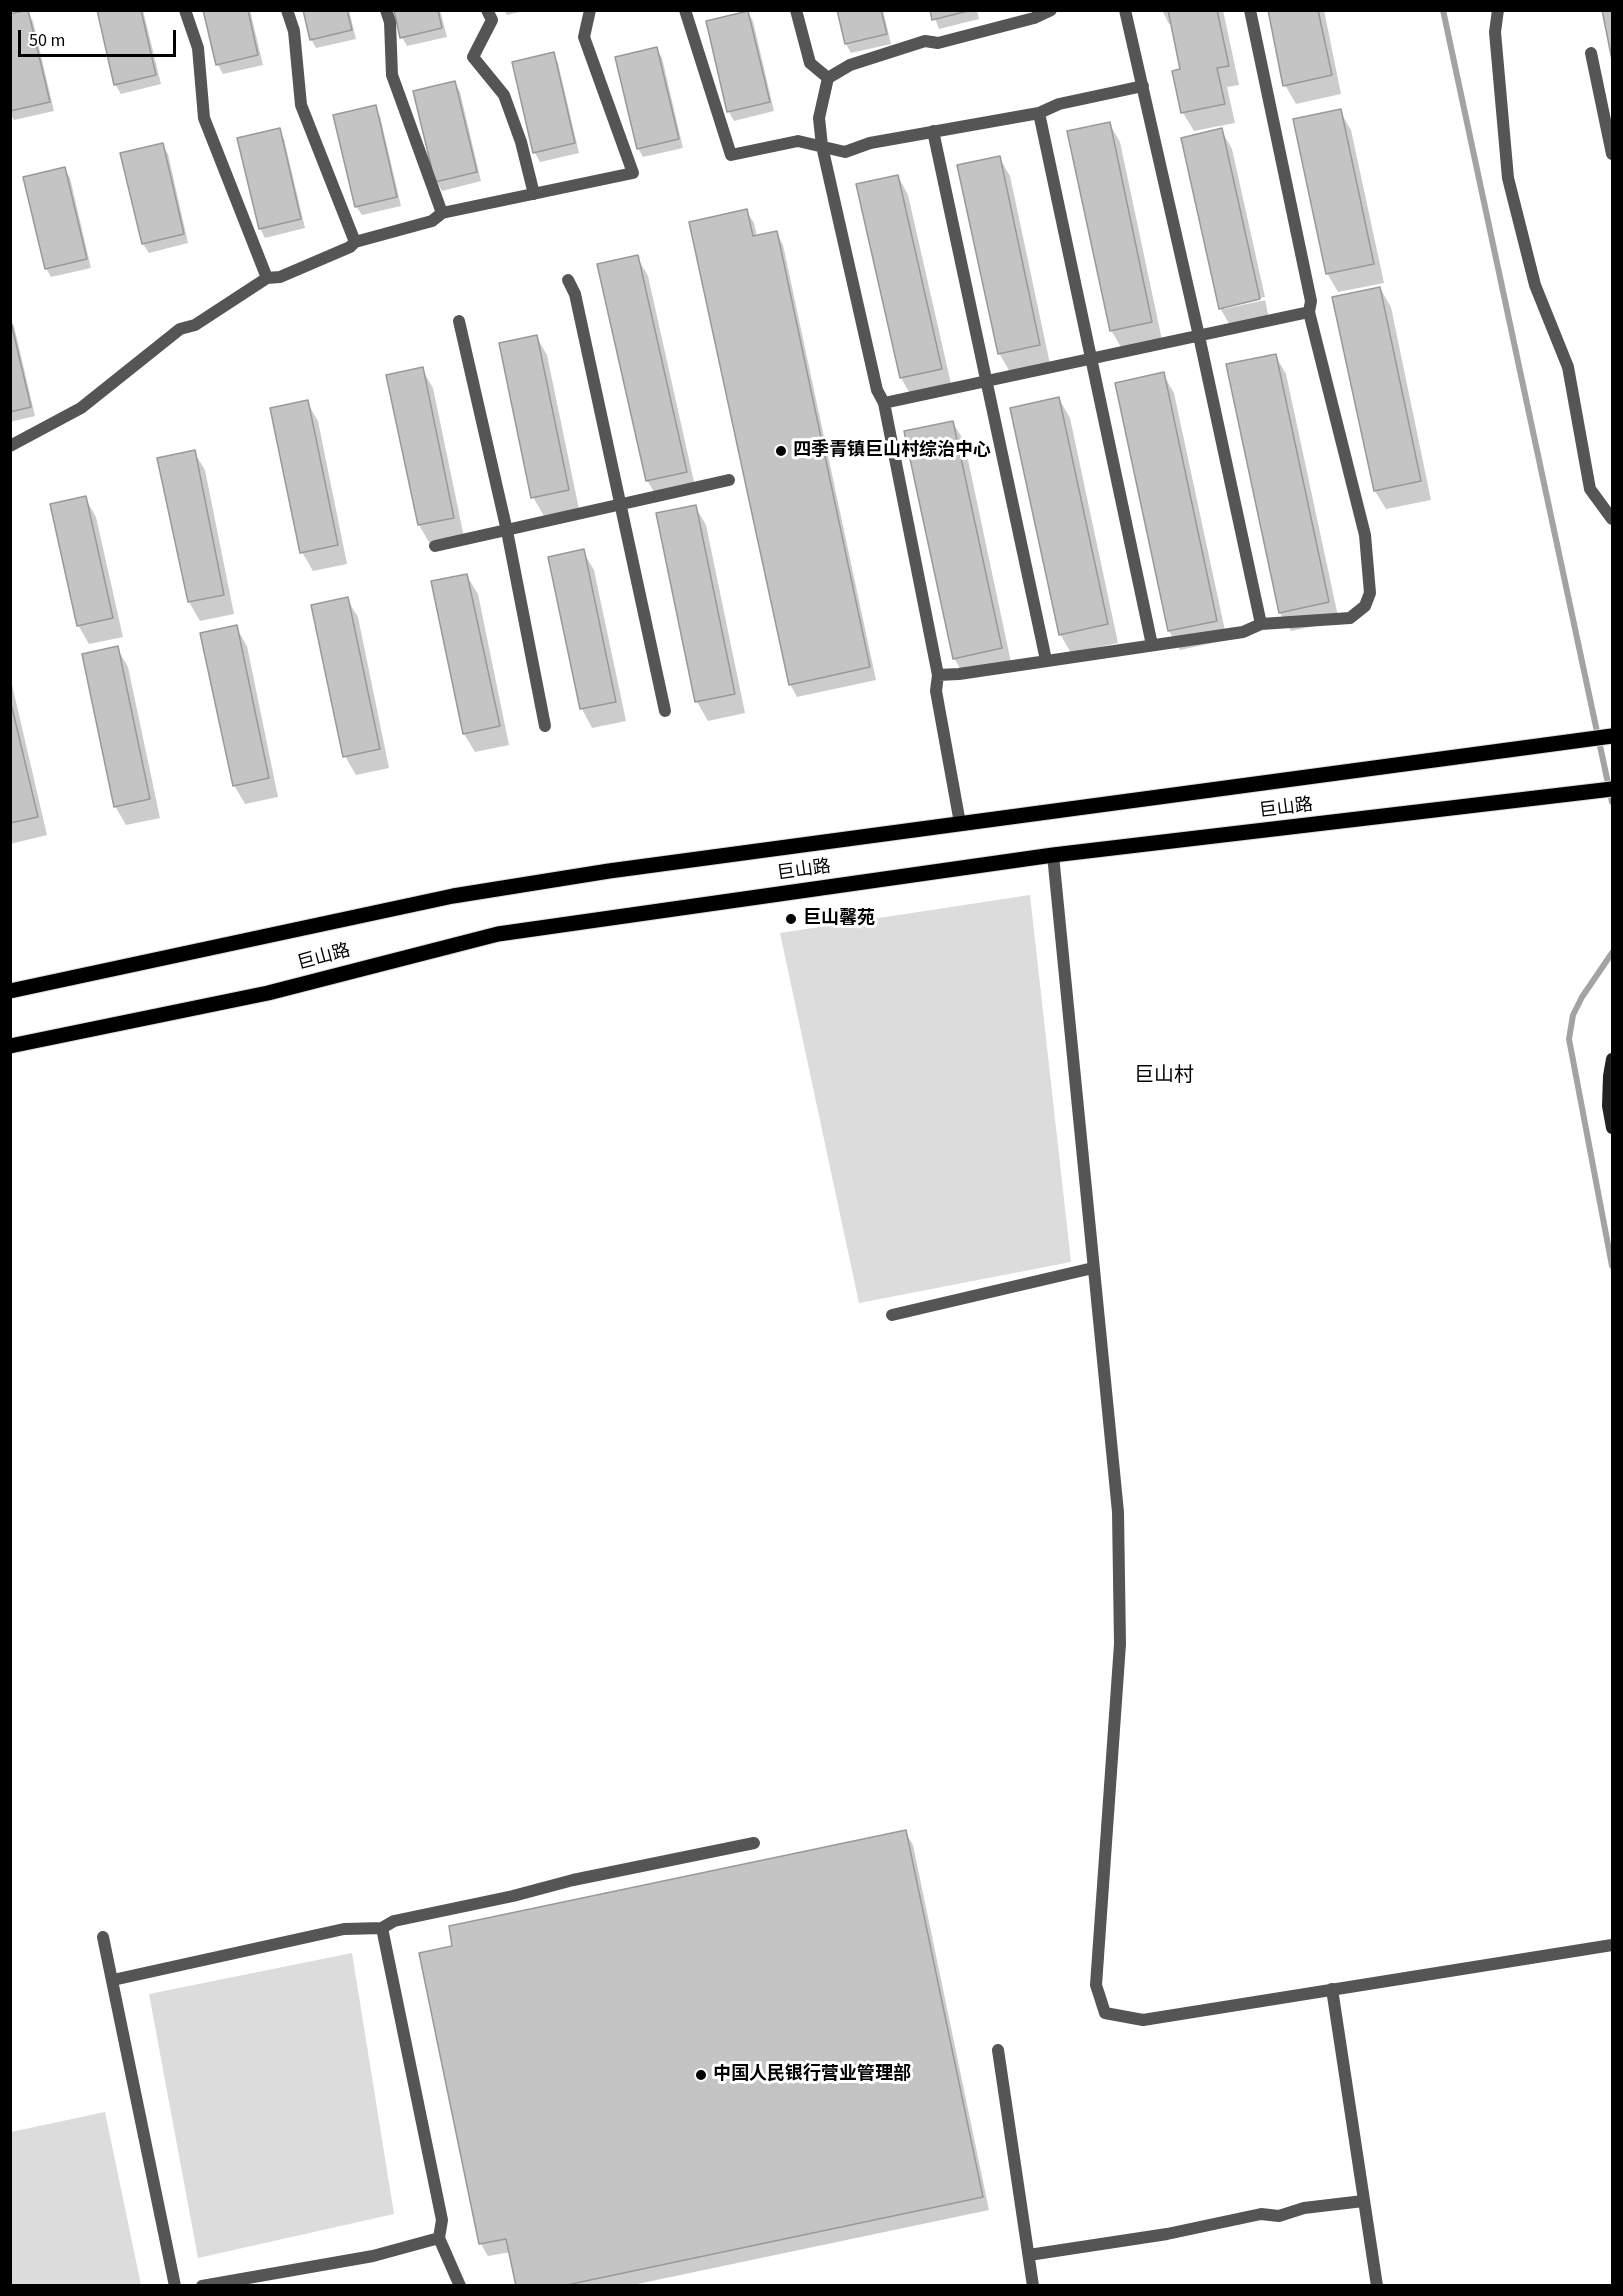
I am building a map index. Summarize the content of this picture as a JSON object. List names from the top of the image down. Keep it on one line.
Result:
{"streets":{"main road":["巨山路"]},"districts":["巨山村"],"places":["四季青镇巨山村综治中心","巨山馨苑","中国人民银行营业管理部"],"scale_bar":"50 m"}
